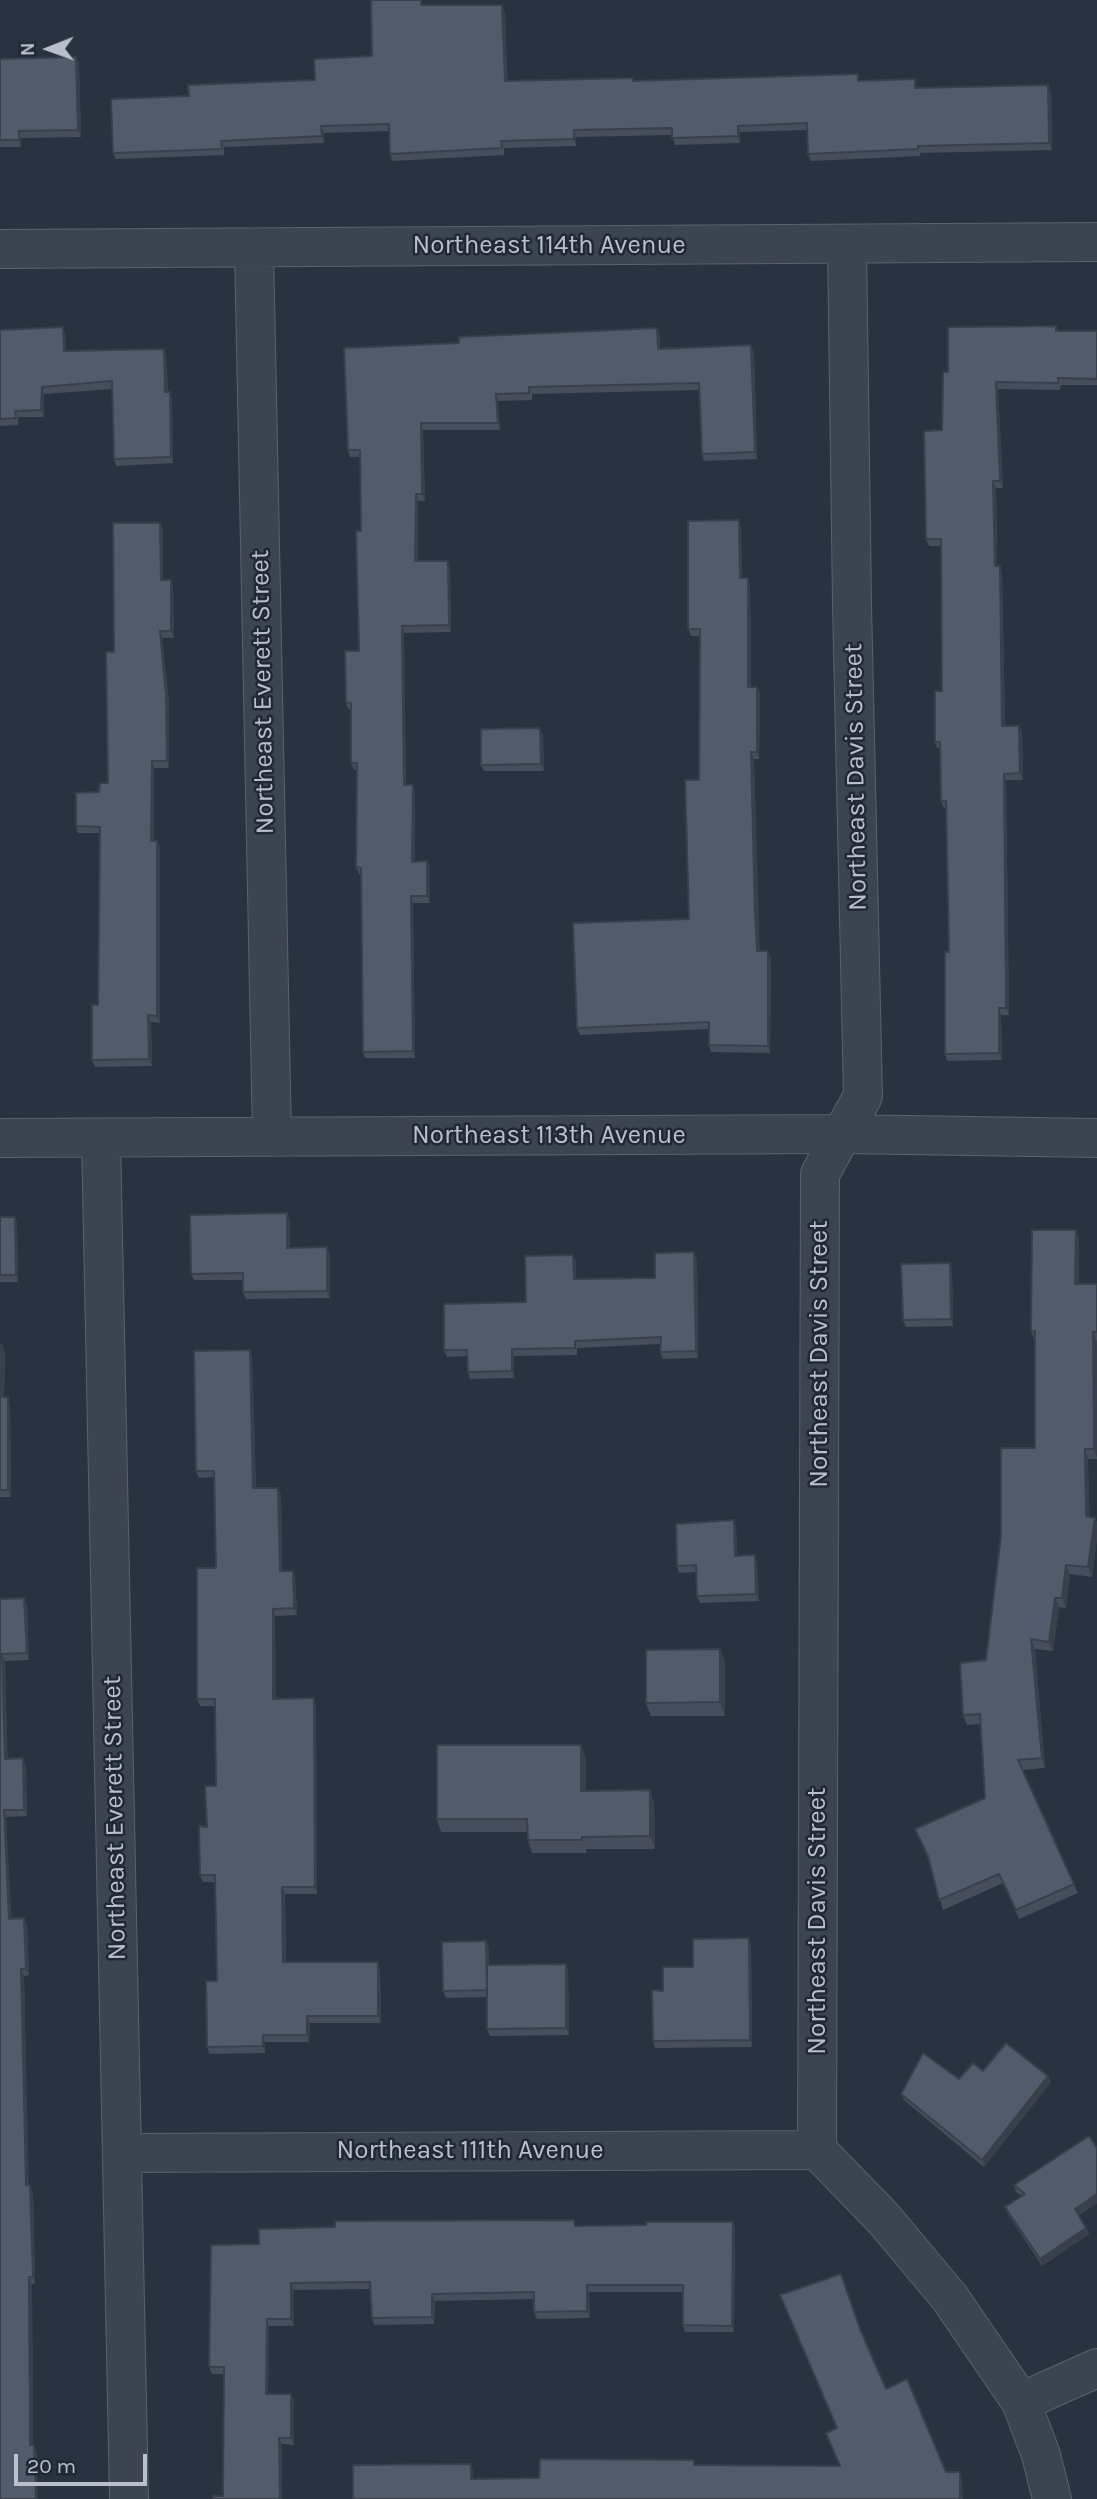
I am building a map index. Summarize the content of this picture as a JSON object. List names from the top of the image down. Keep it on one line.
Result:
{"streets":{"street":["Northeast 114th Avenue","Northeast Everett Street","Northeast Davis Street","Northeast 113th Avenue","Northeast 111th Avenue"]},"crossings":[["Northeast 114th Avenue","Northeast Everett Street"],["Northeast 114th Avenue","Northeast Davis Street"],["Northeast Everett Street","Northeast 113th Avenue"],["Northeast Everett Street","Northeast 111th Avenue"],["Northeast Davis Street","Northeast 113th Avenue"],["Northeast Davis Street","Northeast 111th Avenue"]],"scale_bar":"20 m","north":"left"}
